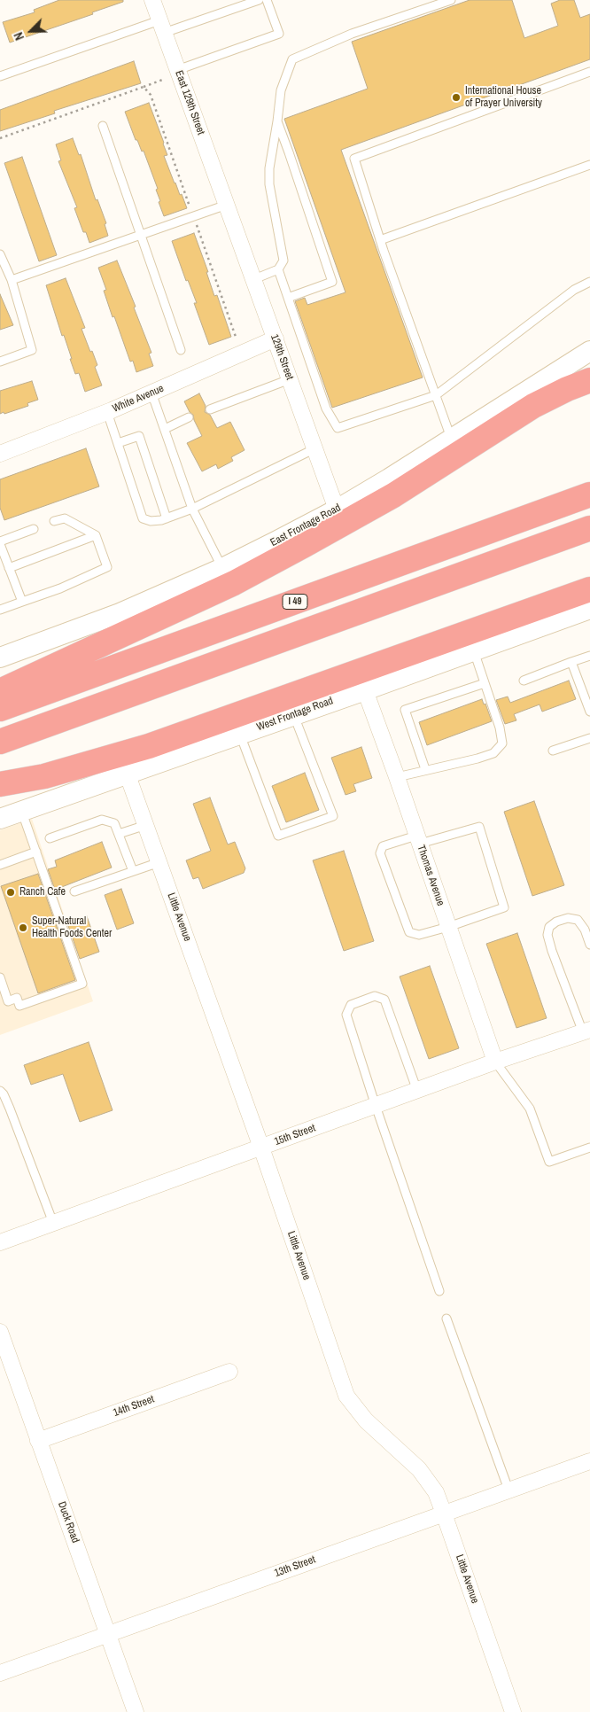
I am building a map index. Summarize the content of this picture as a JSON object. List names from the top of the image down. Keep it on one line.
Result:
{"streets":{"highway":["I 49"],"street":["East 129th Street","129th Street","White Avenue","East Frontage Road","West Frontage Road","Thomas Avenue","Little Avenue","15th Street","14th Street","Duck Road","13th Street"]},"crossings":[["East 129th Street","129th Street"],["129th Street","White Avenue"],["129th Street","East Frontage Road"],["West Frontage Road","Thomas Avenue"],["West Frontage Road","Little Avenue"],["Thomas Avenue","15th Street"],["Little Avenue","15th Street"],["Little Avenue","13th Street"],["14th Street","Duck Road"],["Duck Road","13th Street"]],"places":["International House of Prayer University","Ranch Cafe","Super-Natural Health Foods Center"],"north":"bottom left"}
